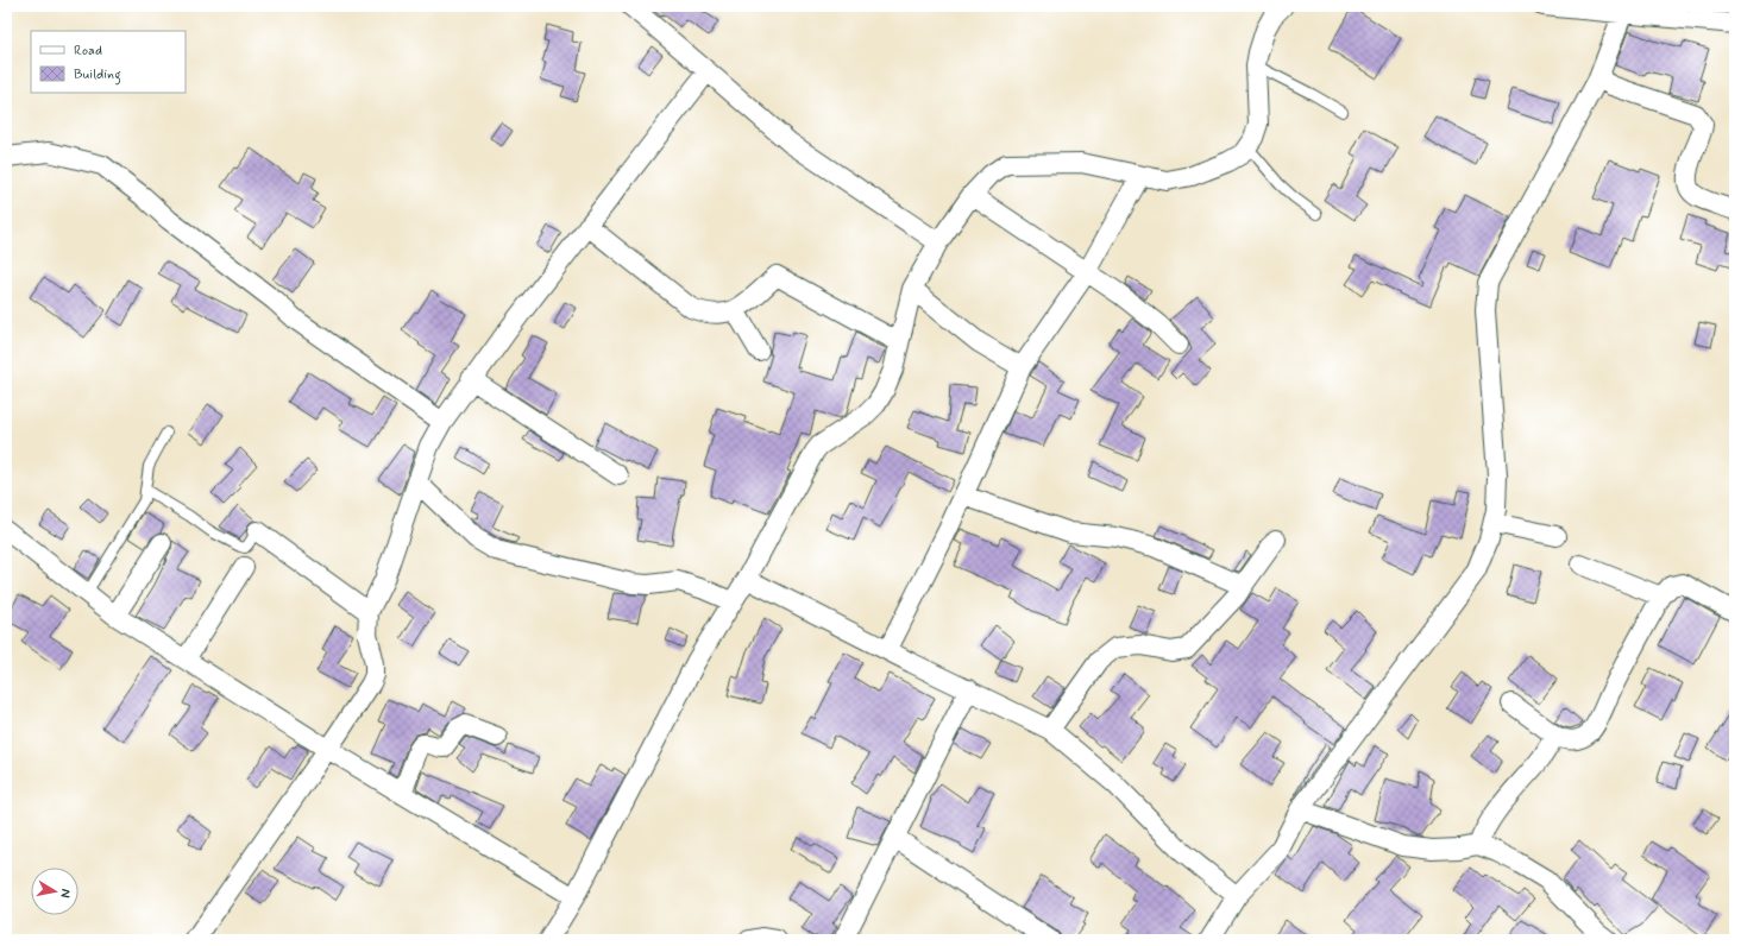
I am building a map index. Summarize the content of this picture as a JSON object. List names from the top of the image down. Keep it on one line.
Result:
{"legend":["Road","Building"],"north":"right"}
